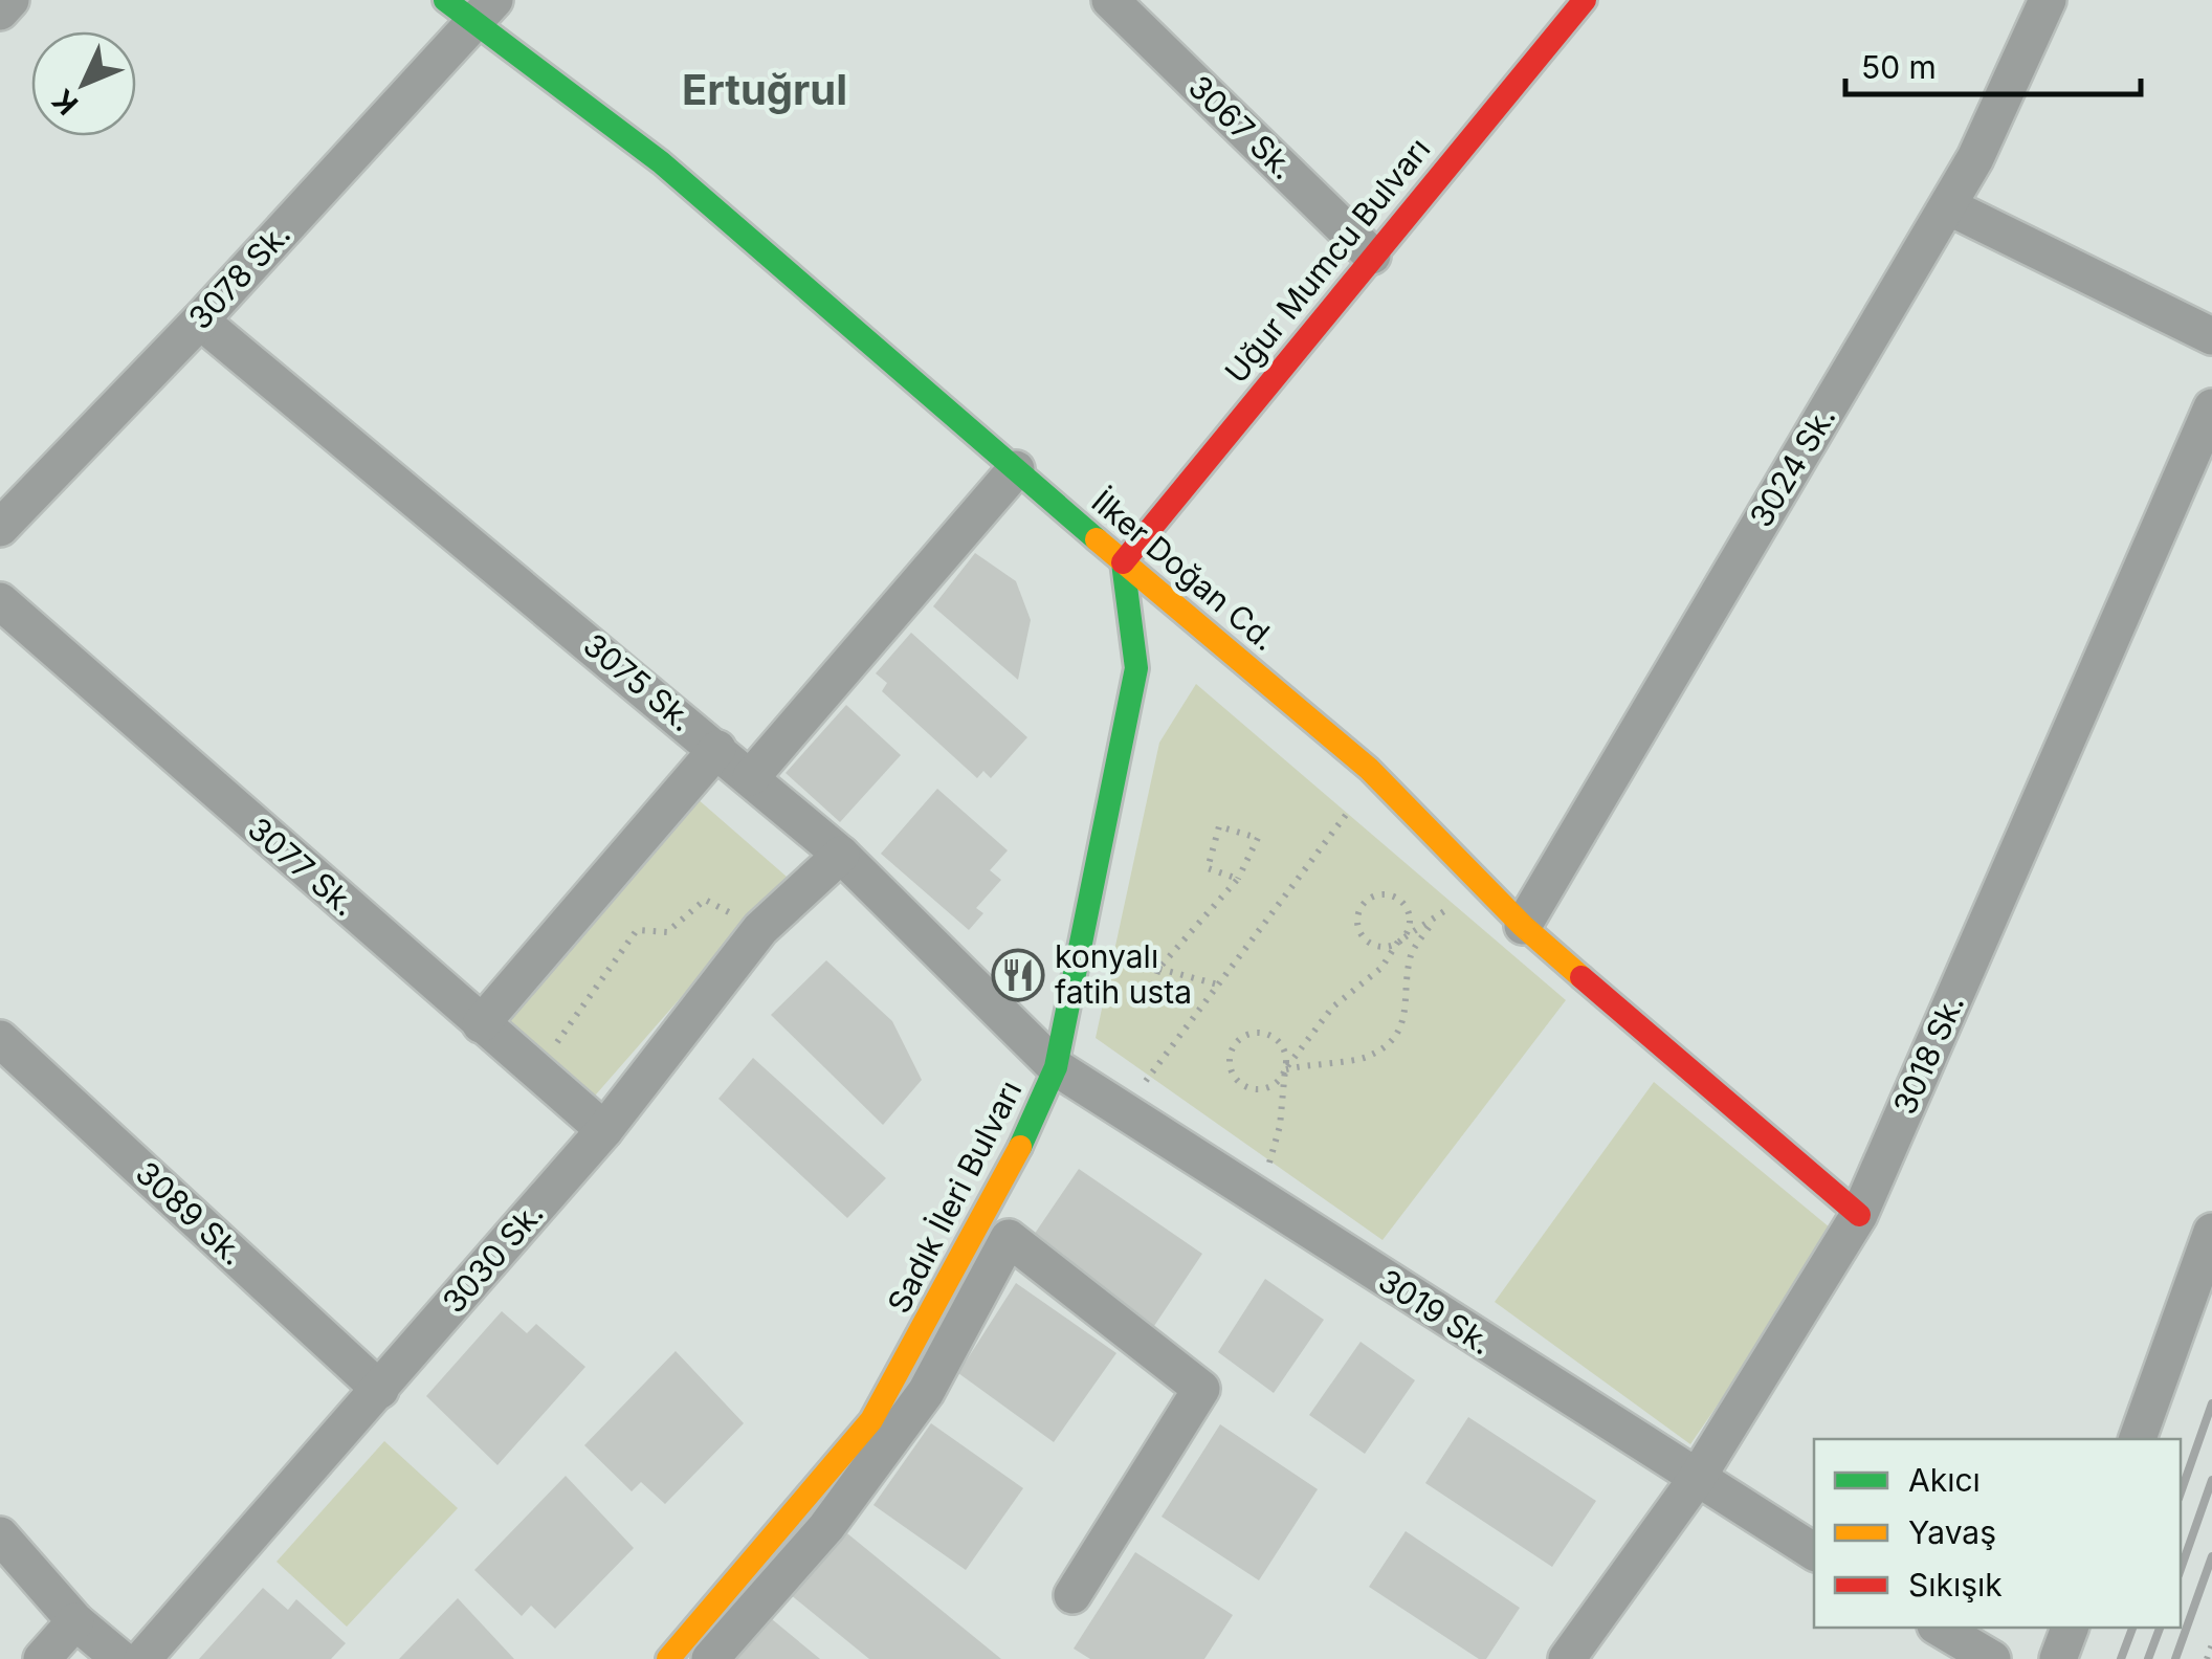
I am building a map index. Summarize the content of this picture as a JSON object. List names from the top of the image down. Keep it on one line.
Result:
{"streets":{"main road":["Uğur Mumcu Bulvarı","İlker Doğan Cd.","Sadık İleri Bulvarı"],"street":["3067 Sk.","3078 Sk.","3024 Sk.","3075 Sk.","3077 Sk.","3018 Sk.","3089 Sk.","3030 Sk.","3019 Sk."]},"crossings":[["3067 Sk.","Uğur Mumcu Bulvarı"],["Uğur Mumcu Bulvarı","İlker Doğan Cd."],["Uğur Mumcu Bulvarı","Sadık İleri Bulvarı"],["3078 Sk.","İlker Doğan Cd."],["3078 Sk.","3075 Sk."],["3024 Sk.","İlker Doğan Cd."],["İlker Doğan Cd.","3018 Sk."],["İlker Doğan Cd.","Sadık İleri Bulvarı"],["3075 Sk.","Sadık İleri Bulvarı"],["3075 Sk.","3030 Sk."],["3075 Sk.","3019 Sk."],["3077 Sk.","3030 Sk."],["3018 Sk.","3019 Sk."],["Sadık İleri Bulvarı","3019 Sk."],["3089 Sk.","3030 Sk."]],"districts":["Ertuğrul"],"places":{"restaurant":["konyalı fatih usta"]},"legend":["Akıcı","Yavaş","Sıkışık"],"scale_bar":"50 m","north":"bottom left"}
